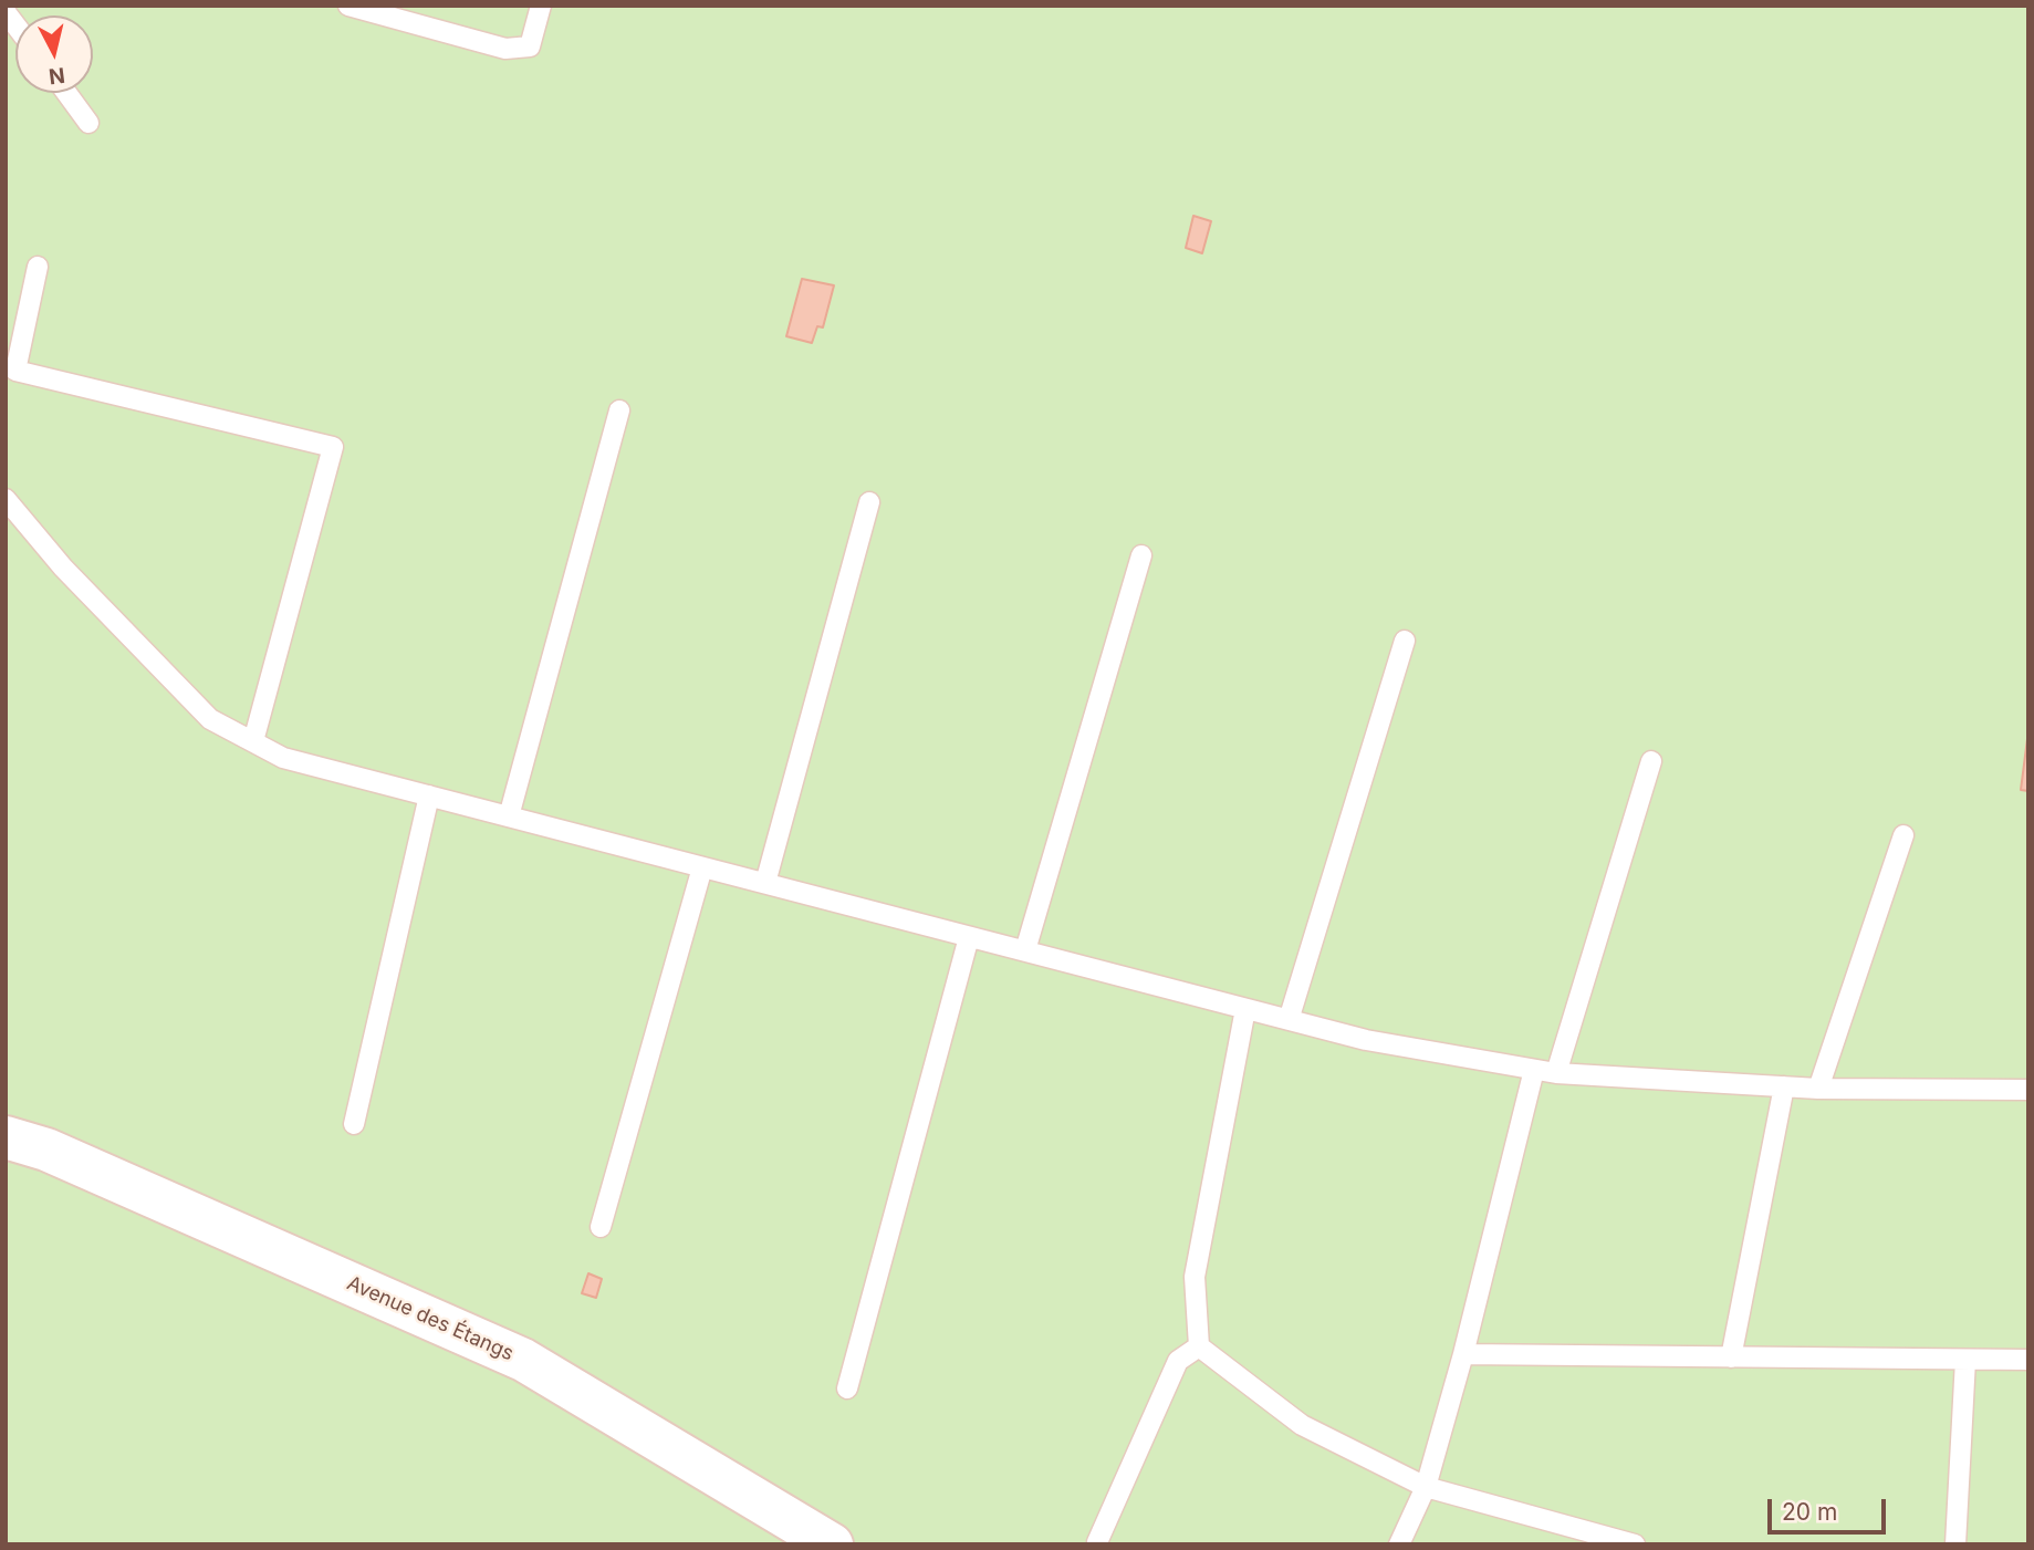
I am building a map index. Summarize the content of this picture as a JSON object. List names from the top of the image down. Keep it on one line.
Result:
{"streets":{"street":["Avenue des Étangs"]},"scale_bar":"20 m","north":"bottom"}
